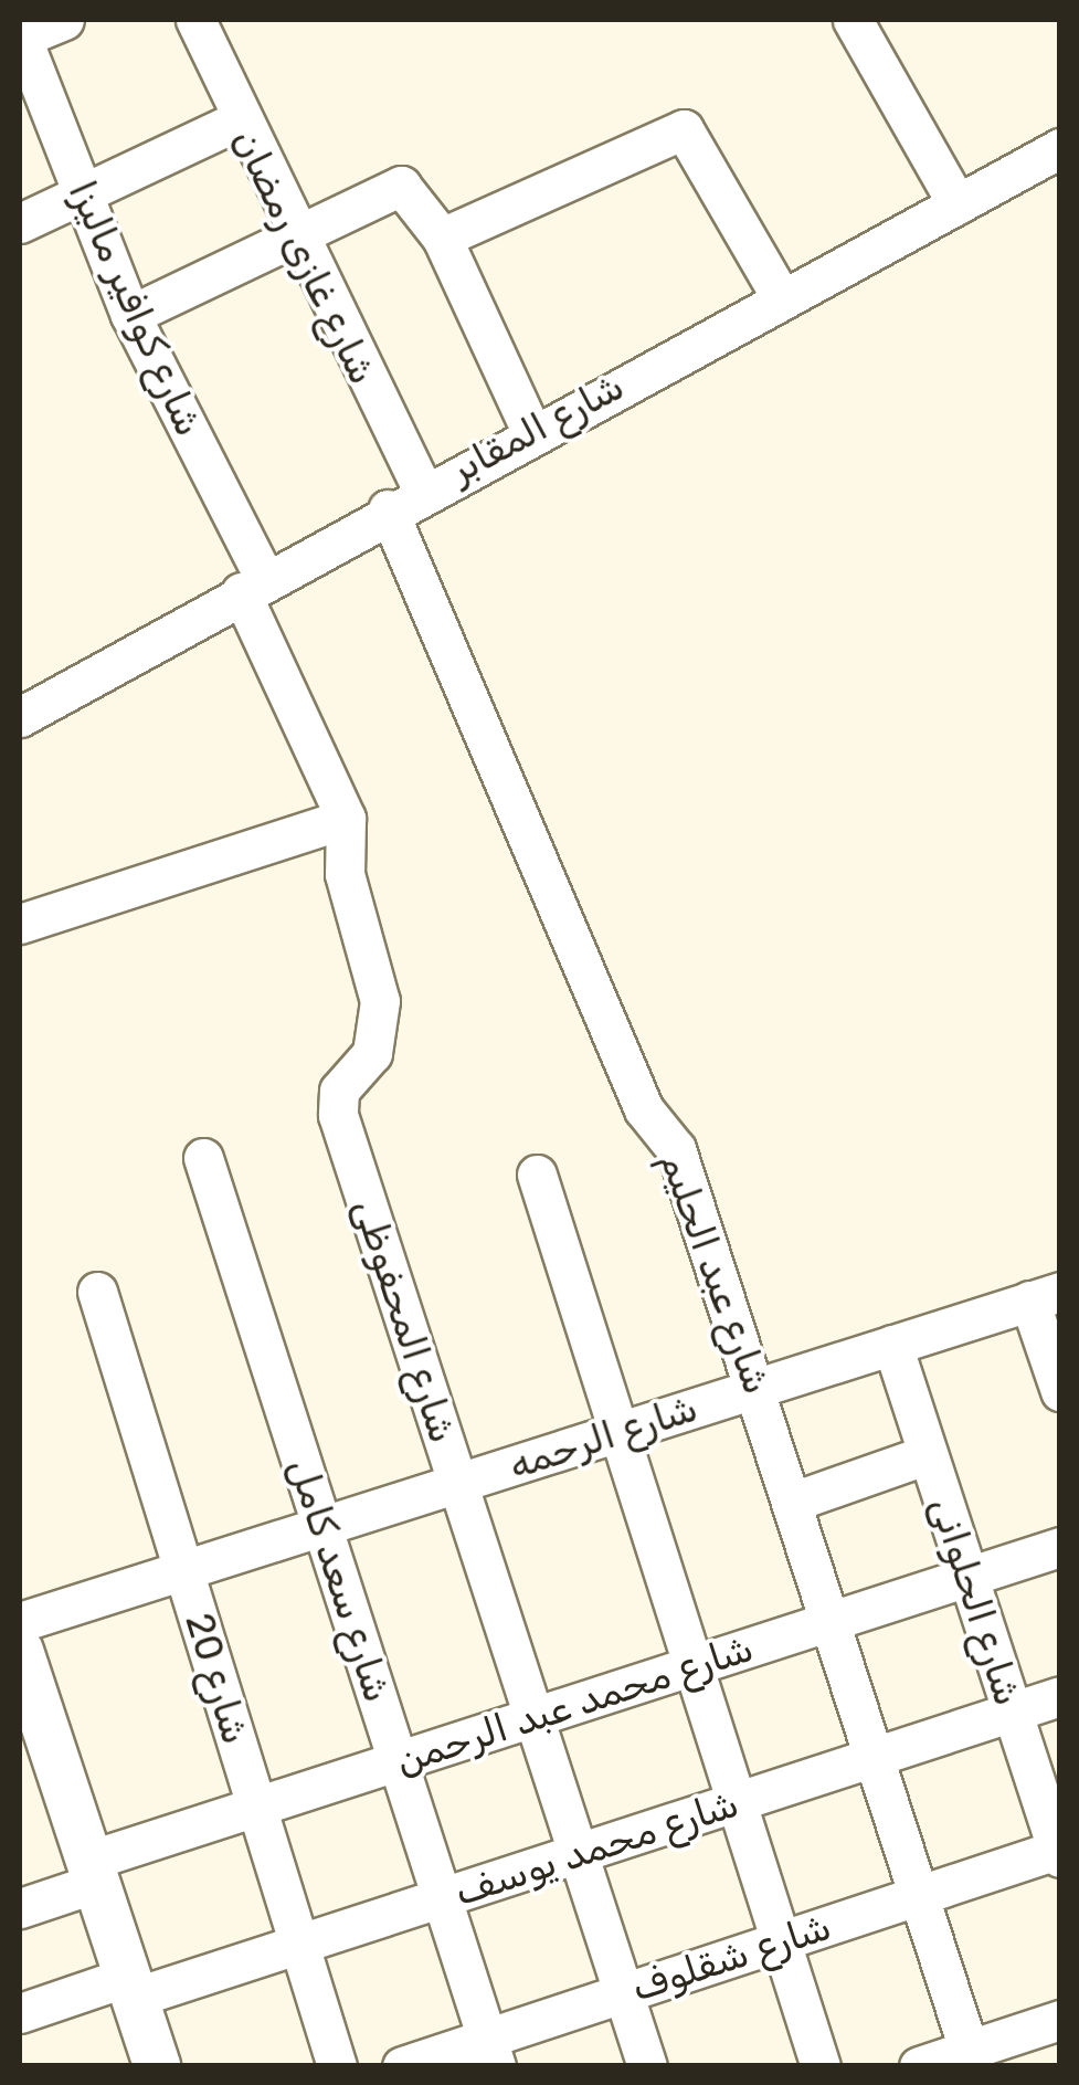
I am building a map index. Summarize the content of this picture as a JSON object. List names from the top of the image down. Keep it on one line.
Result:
{"streets":{"street":["شارع غازى رمضان","شارع كوافير ماليزا","شارع المقابر","شارع عبد الحليم","شارع المحفوظى","شارع الرحمه","شارع سعد كامل","شارع الحلوانى","شارع 20","شارع محمد عبد الرحمن","شارع محمد يوسف","شارع شقلوف"]},"crossings":[["شارع غازى رمضان","شارع المقابر"],["شارع غازى رمضان","شارع عبد الحليم"],["شارع كوافير ماليزا","شارع المقابر"],["شارع كوافير ماليزا","شارع المحفوظى"],["شارع المقابر","شارع عبد الحليم"],["شارع المقابر","شارع المحفوظى"],["شارع عبد الحليم","شارع الرحمه"],["شارع عبد الحليم","شارع محمد عبد الرحمن"],["شارع عبد الحليم","شارع محمد يوسف"],["شارع عبد الحليم","شارع شقلوف"],["شارع المحفوظى","شارع الرحمه"],["شارع المحفوظى","شارع محمد عبد الرحمن"],["شارع المحفوظى","شارع محمد يوسف"],["شارع المحفوظى","شارع شقلوف"],["شارع الرحمه","شارع سعد كامل"],["شارع الرحمه","شارع الحلوانى"],["شارع الرحمه","شارع 20"],["شارع سعد كامل","شارع محمد عبد الرحمن"],["شارع سعد كامل","شارع محمد يوسف"],["شارع سعد كامل","شارع شقلوف"],["شارع الحلوانى","شارع محمد عبد الرحمن"],["شارع الحلوانى","شارع محمد يوسف"],["شارع الحلوانى","شارع شقلوف"],["شارع 20","شارع محمد عبد الرحمن"],["شارع 20","شارع محمد يوسف"]]}
